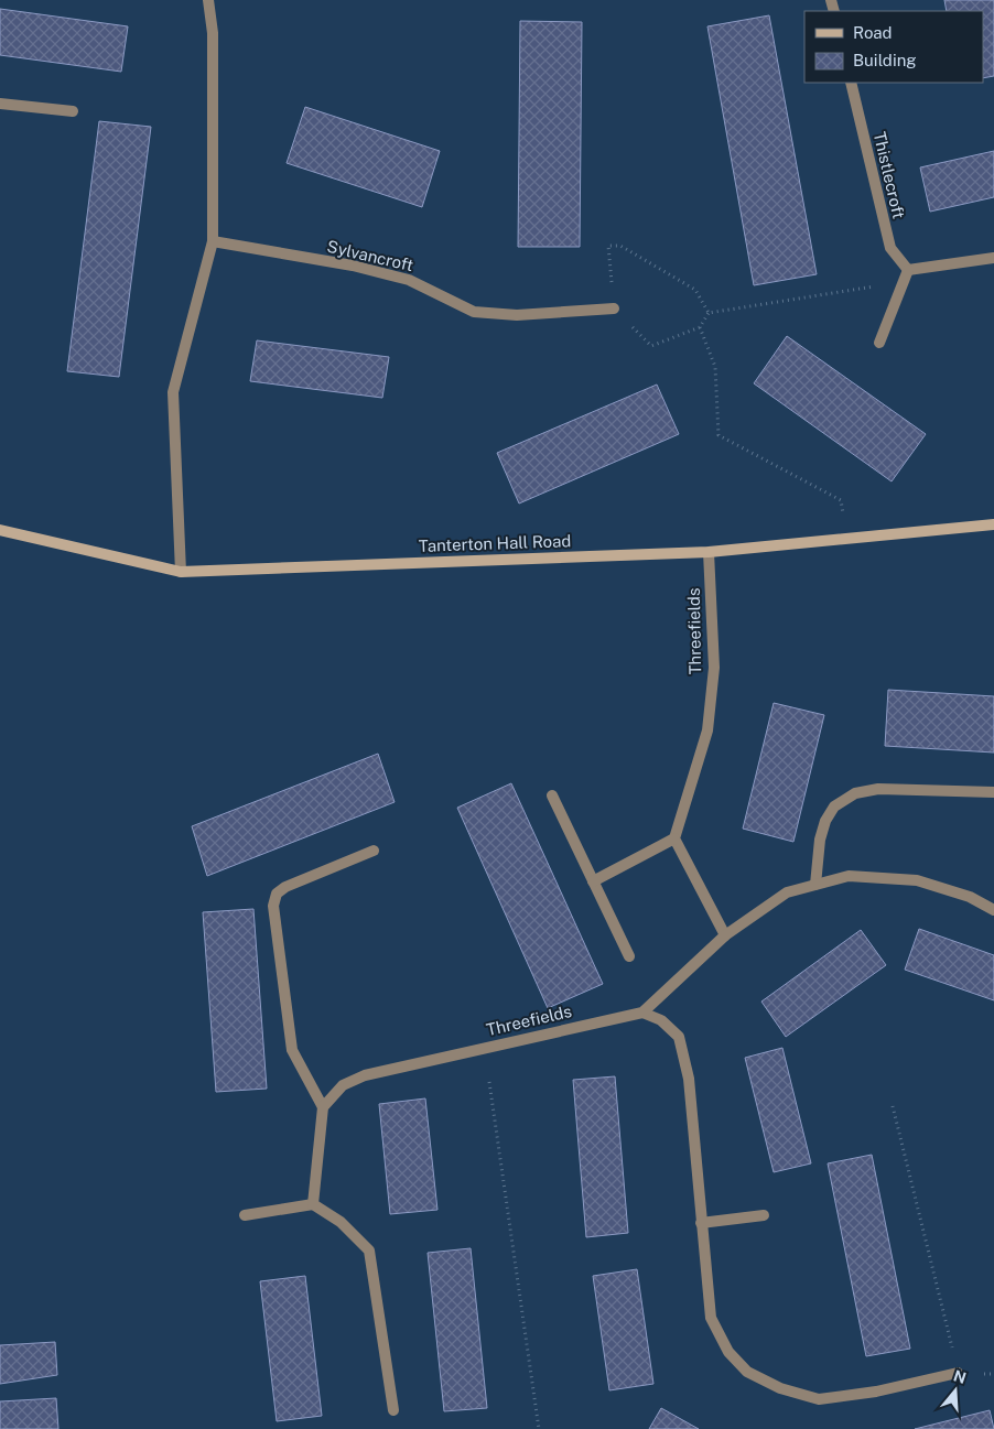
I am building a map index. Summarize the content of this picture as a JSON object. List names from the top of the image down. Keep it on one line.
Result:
{"streets":{"street":["Thistlecroft","Sylvancroft","Tanterton Hall Road","Threefields"]},"crossings":[["Tanterton Hall Road","Threefields"]],"legend":["Road","Building"],"north":"top"}
